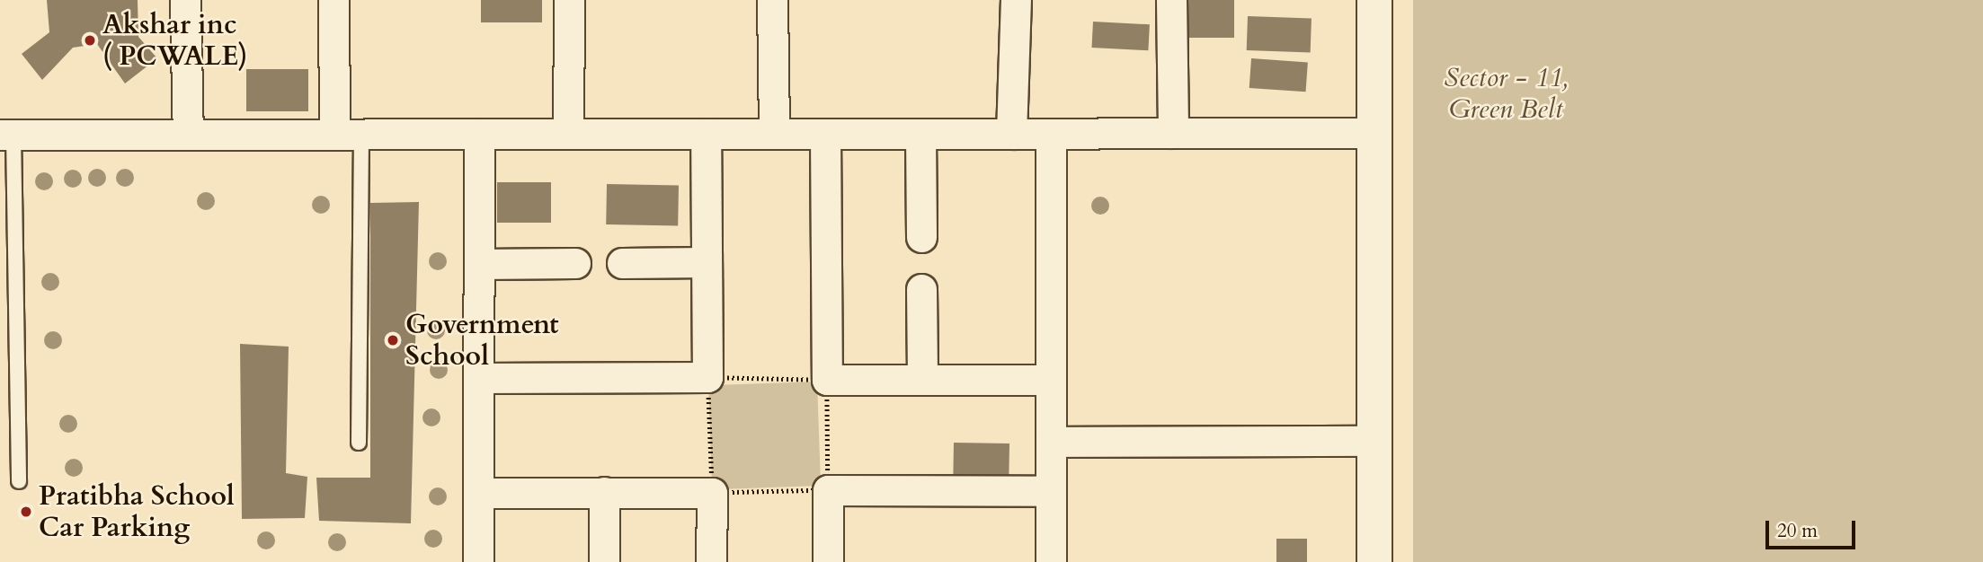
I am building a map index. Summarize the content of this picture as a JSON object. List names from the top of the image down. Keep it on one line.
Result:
{"parks":["Sector - 11, Green Belt"],"places":["Akshar inc ( PCWALE)","Government School","Pratibha School Car Parking"],"scale_bar":"20 m"}
